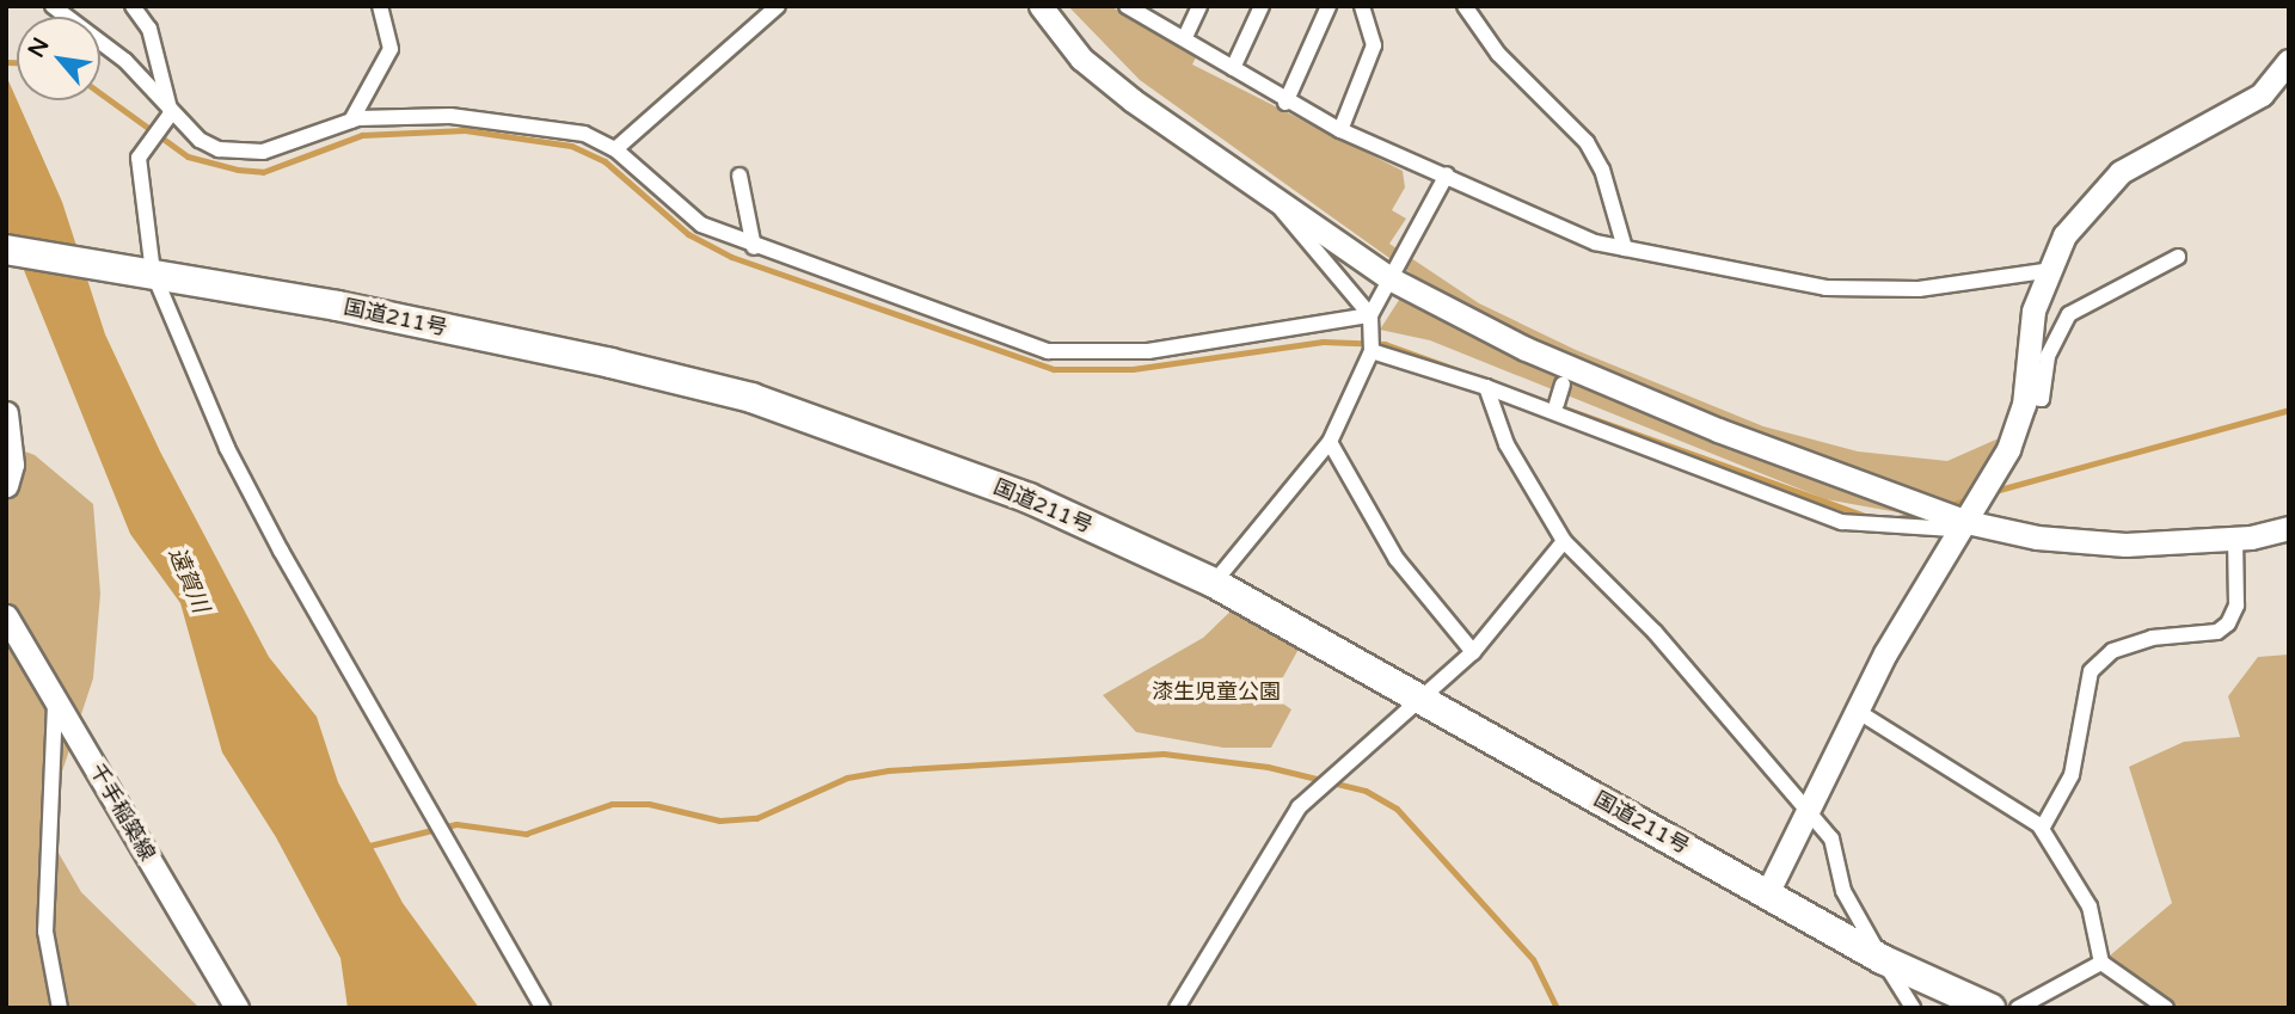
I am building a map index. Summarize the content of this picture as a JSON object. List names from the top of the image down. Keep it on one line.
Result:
{"streets":{"highway":["国道211号"],"street":["千手稲築線"]},"water":["遠賀川"],"parks":["漆生児童公園"],"north":"top left"}
